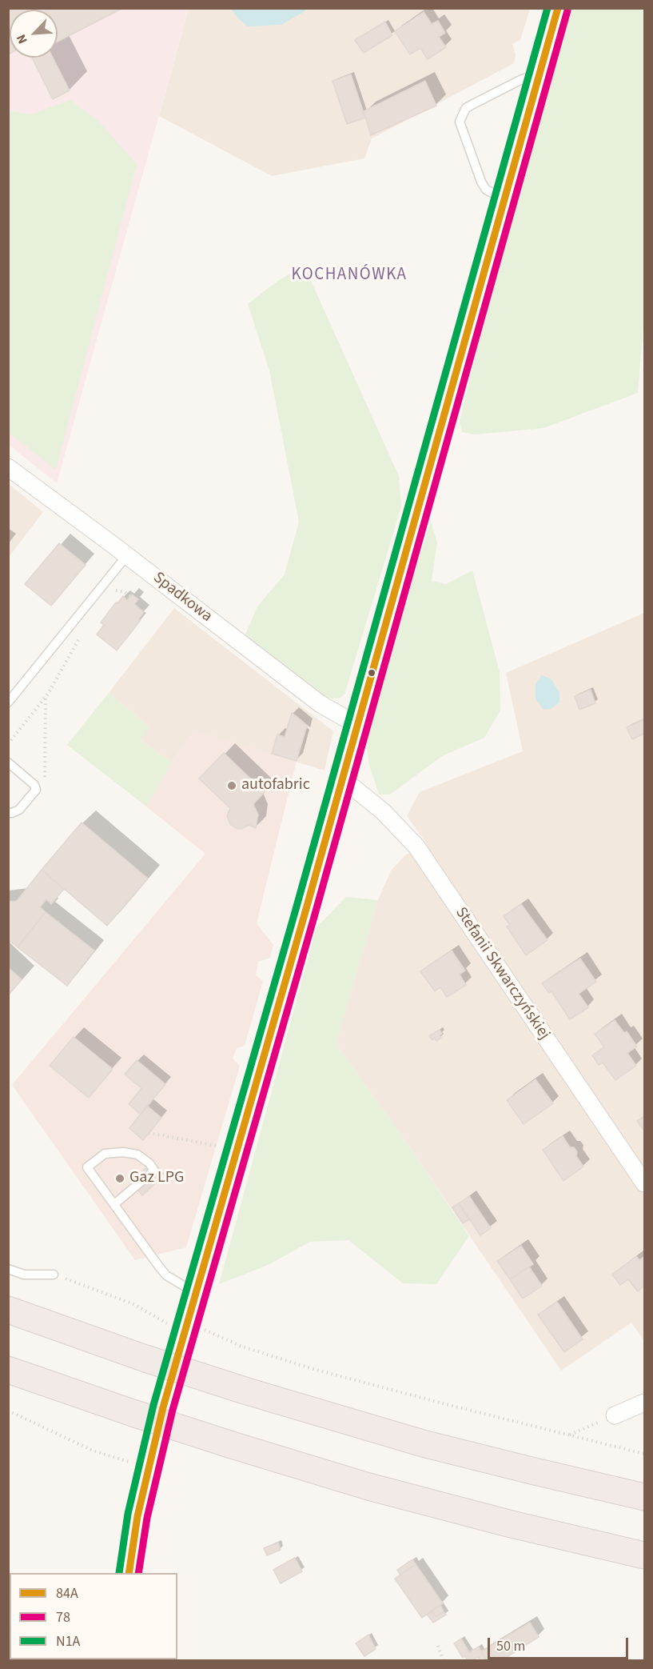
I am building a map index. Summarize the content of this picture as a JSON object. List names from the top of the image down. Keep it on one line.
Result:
{"streets":{"street":["Spadkowa","Stefanii Skwarczyńskiej"]},"districts":["KOCHANÓWKA"],"places":["autofabric","Gaz LPG"],"lines":["transit line 84A","transit line N1A","transit line 78"],"legend":["84A","78","N1A"],"scale_bar":"50 m","north":"bottom left"}
